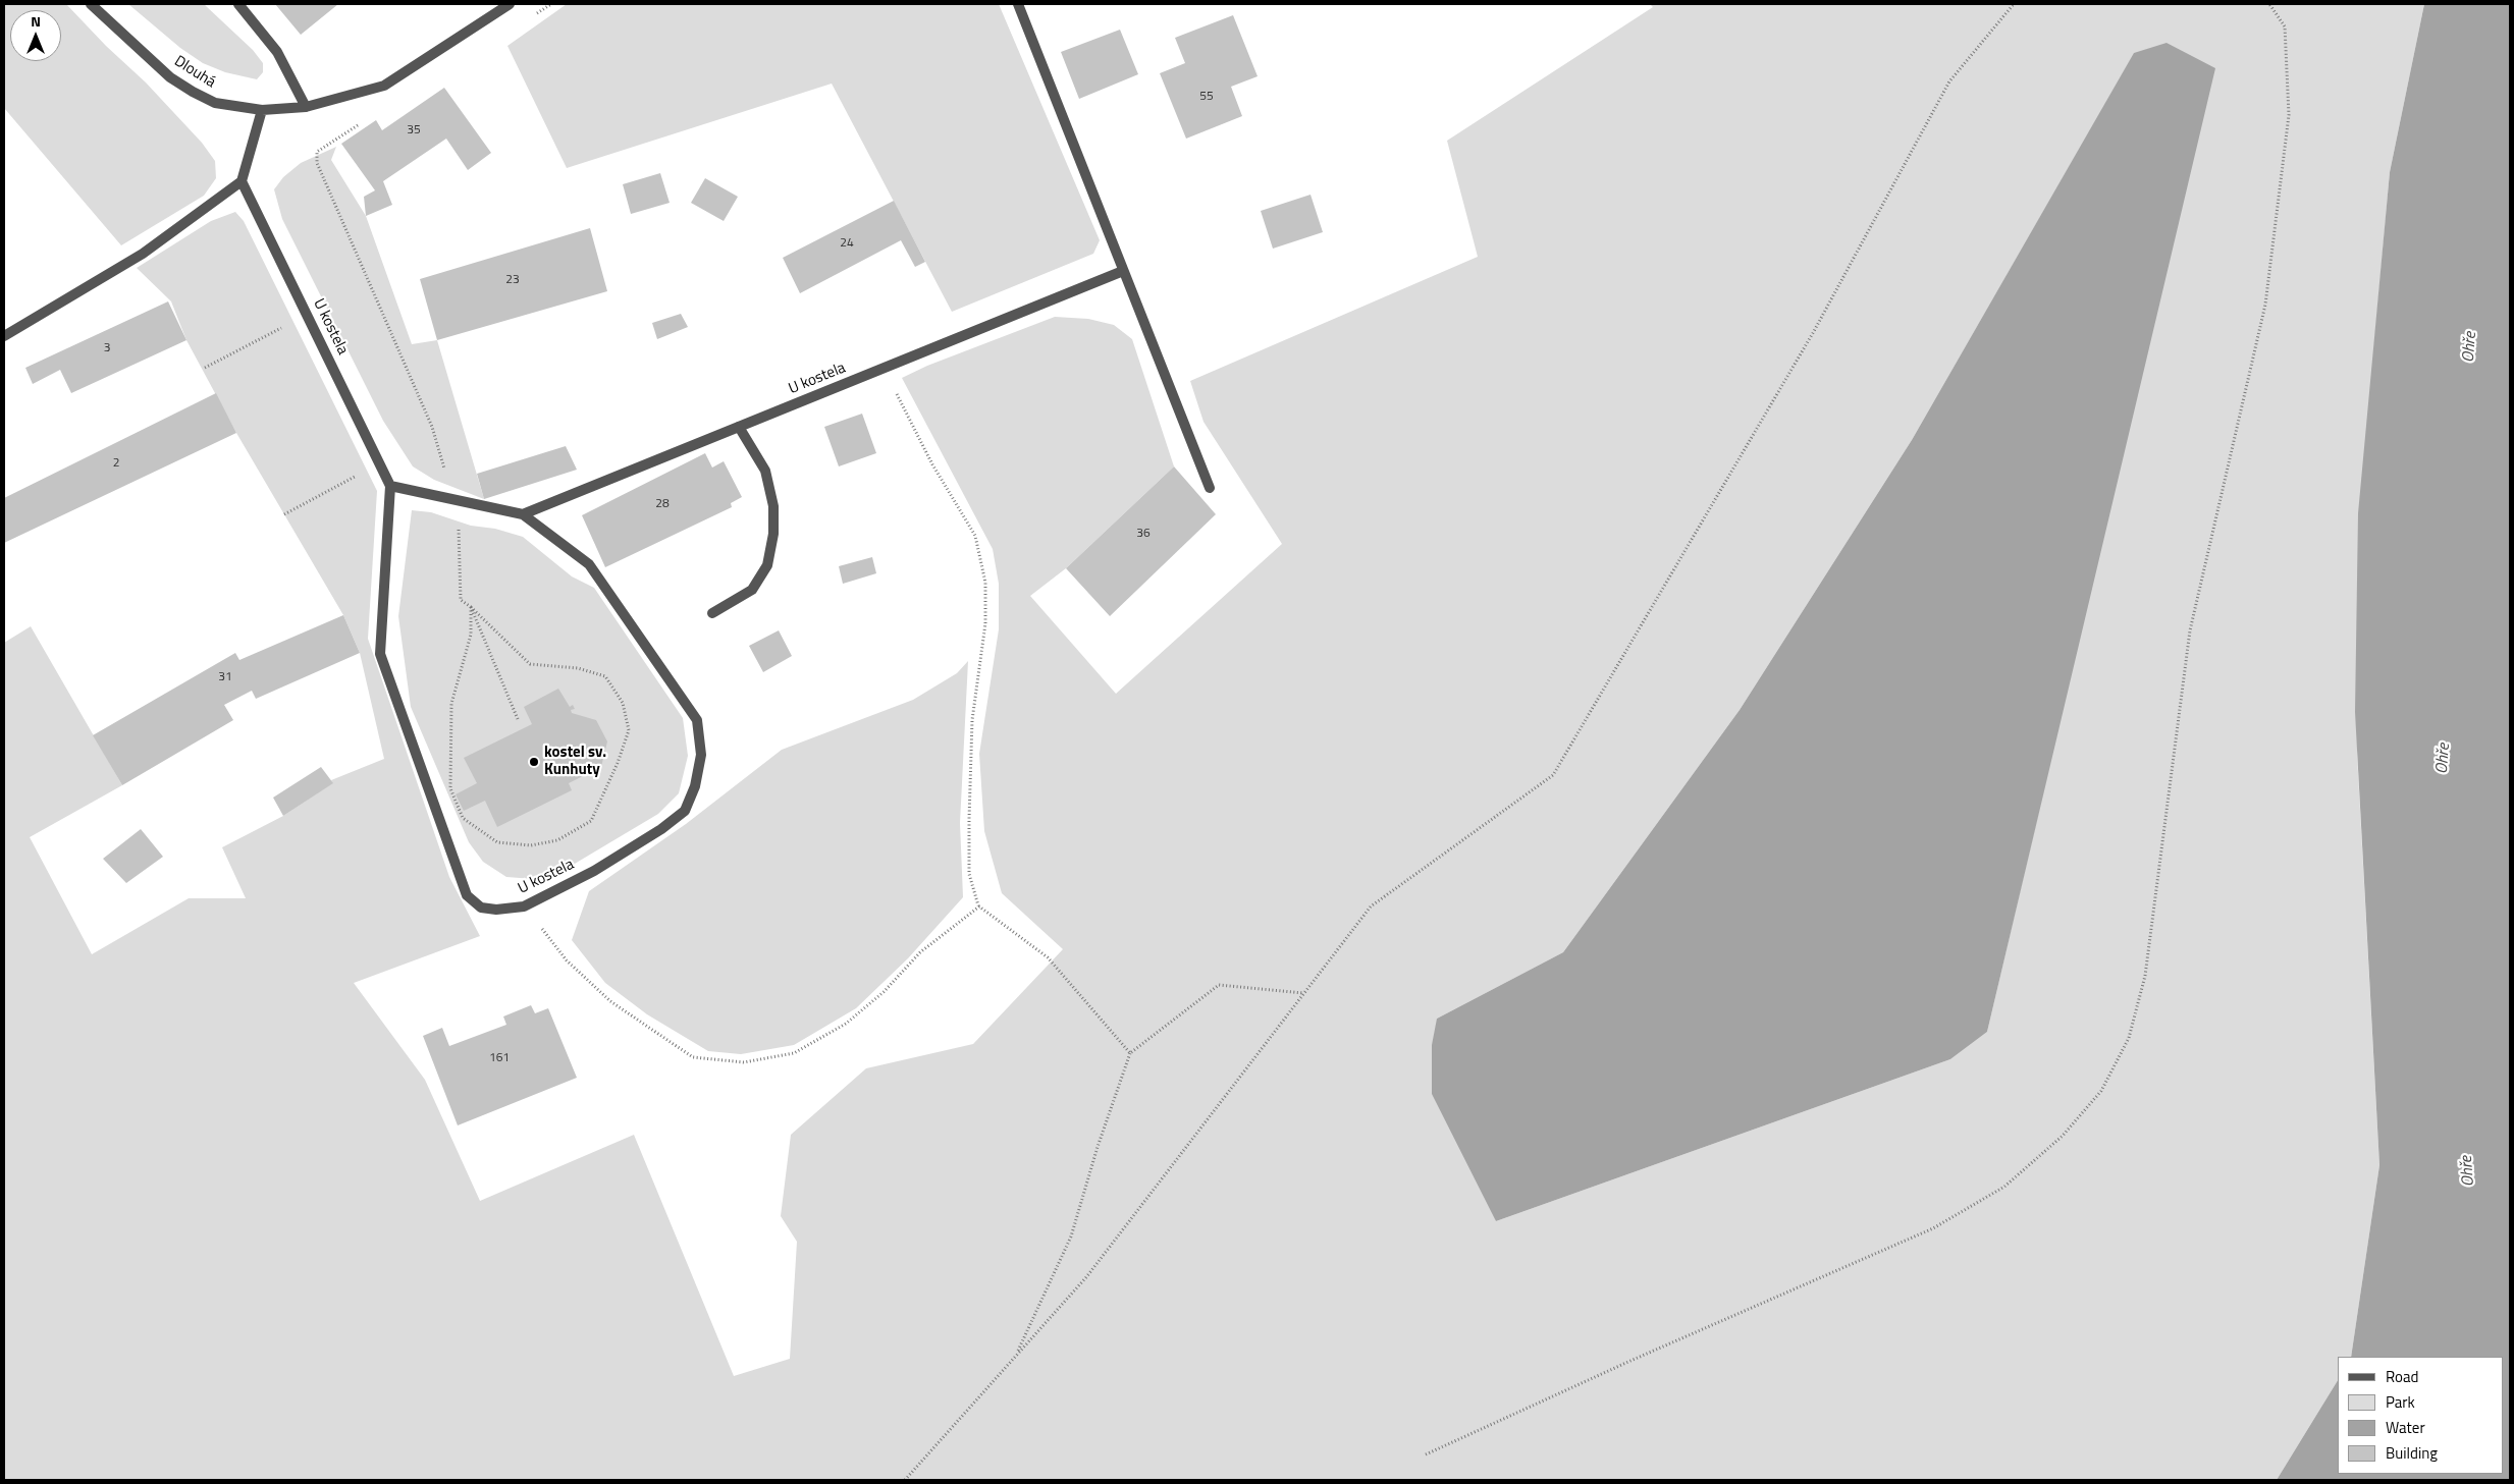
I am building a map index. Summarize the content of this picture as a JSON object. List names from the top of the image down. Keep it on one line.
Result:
{"streets":{"street":["Dlouhá","U kostela"]},"water":["Ohře"],"places":["kostel sv. Kunhuty"],"house_numbers":["55","35","24","23","3","2","28","36","31","161"],"legend":["Road","Park","Water","Building"],"north":"top"}
